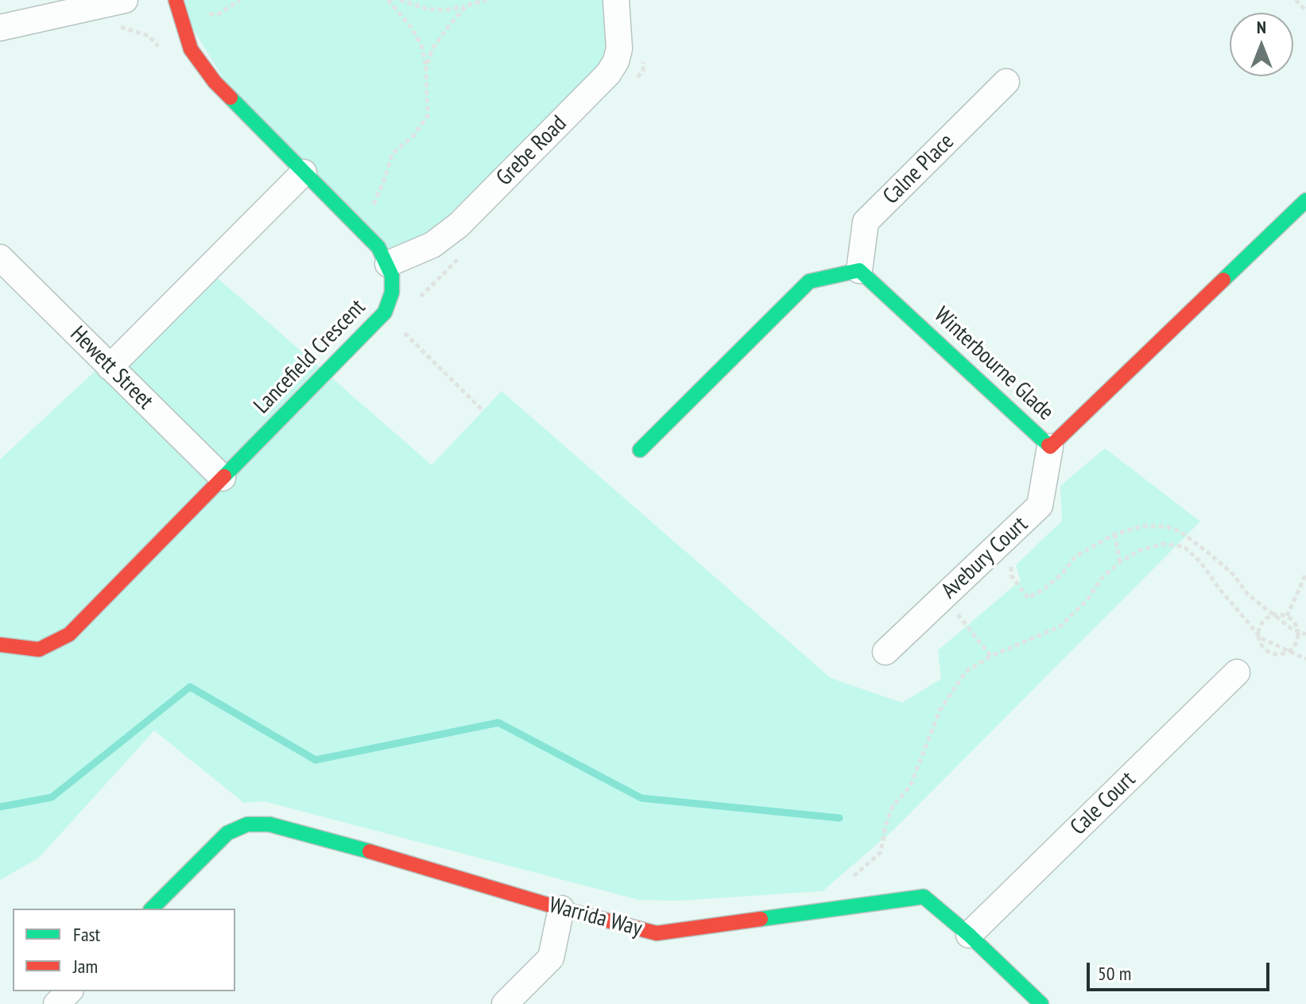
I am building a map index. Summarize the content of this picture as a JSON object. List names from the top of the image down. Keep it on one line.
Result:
{"streets":{"street":["Grebe Road","Calne Place","Lancefield Crescent","Winterbourne Glade","Hewett Street","Avebury Court","Cale Court","Warrida Way"]},"crossings":[["Grebe Road","Lancefield Crescent"],["Calne Place","Winterbourne Glade"],["Lancefield Crescent","Hewett Street"],["Winterbourne Glade","Avebury Court"],["Cale Court","Warrida Way"]],"legend":["Fast","Jam"],"scale_bar":"50 m","north":"top"}
